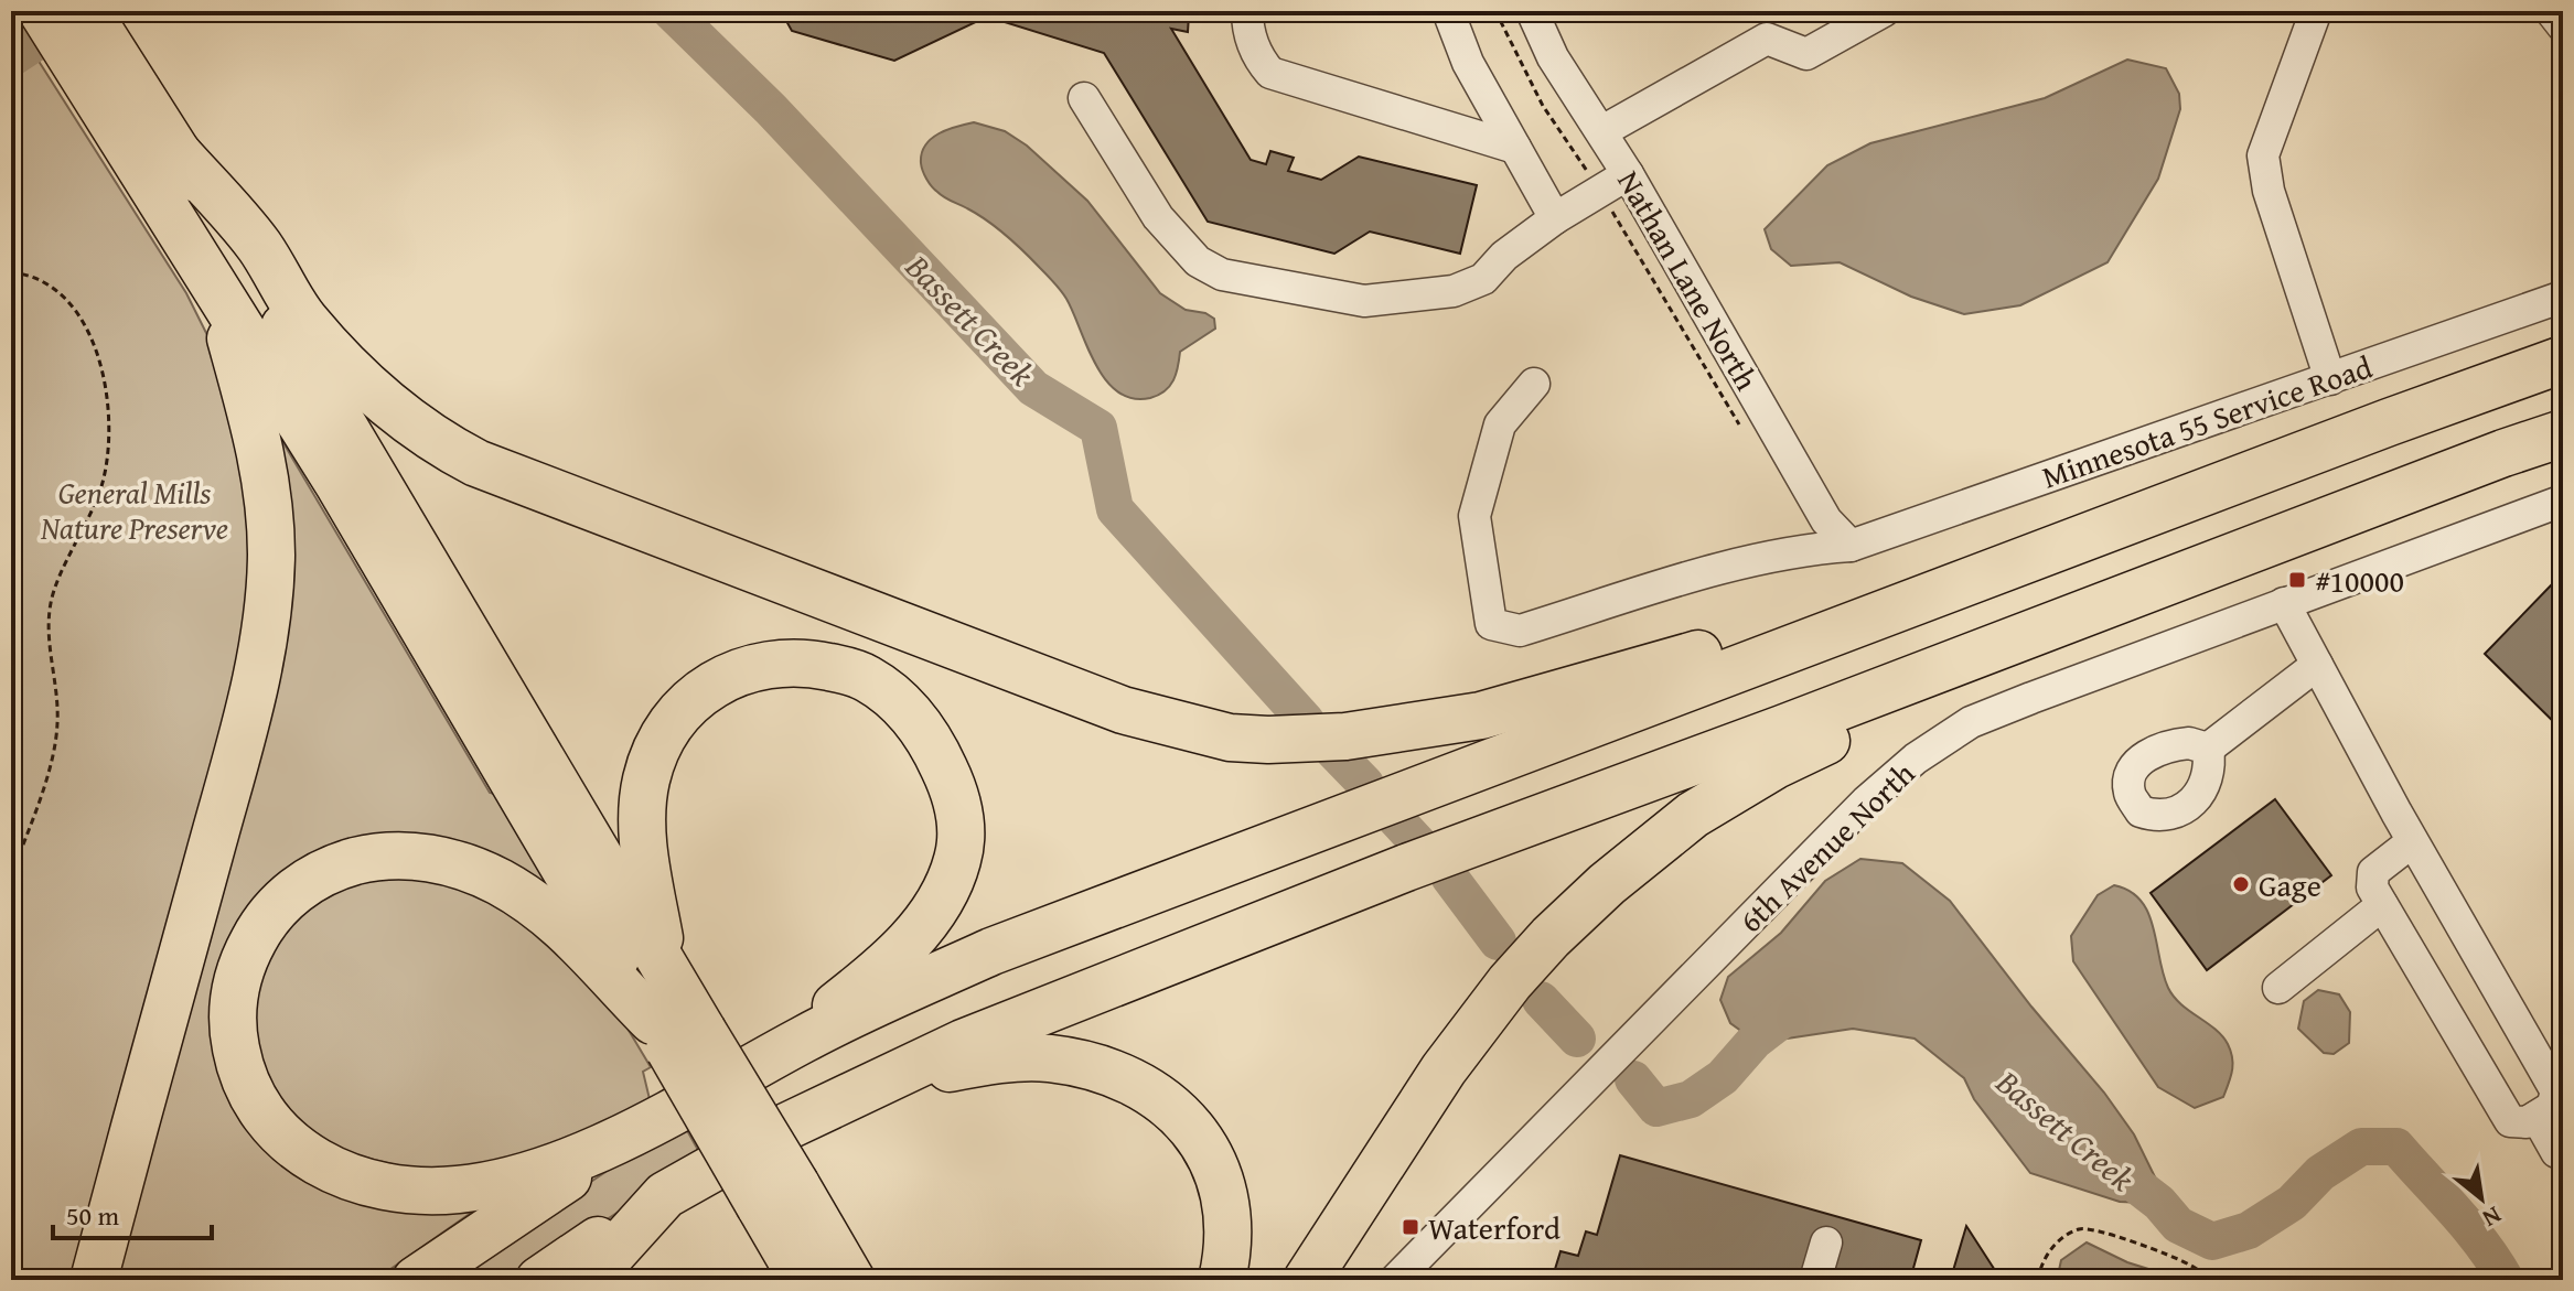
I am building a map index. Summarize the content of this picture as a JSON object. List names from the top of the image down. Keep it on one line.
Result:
{"streets":{"street":["Nathan Lane North","Minnesota 55 Service Road","6th Avenue North"]},"crossings":[["Nathan Lane North","Minnesota 55 Service Road"]],"water":["Bassett Creek"],"parks":["General Mills Nature Preserve"],"places":{"transit":["#10000","Waterford"],"other":["Gage"]},"scale_bar":"50 m","north":"bottom right"}
